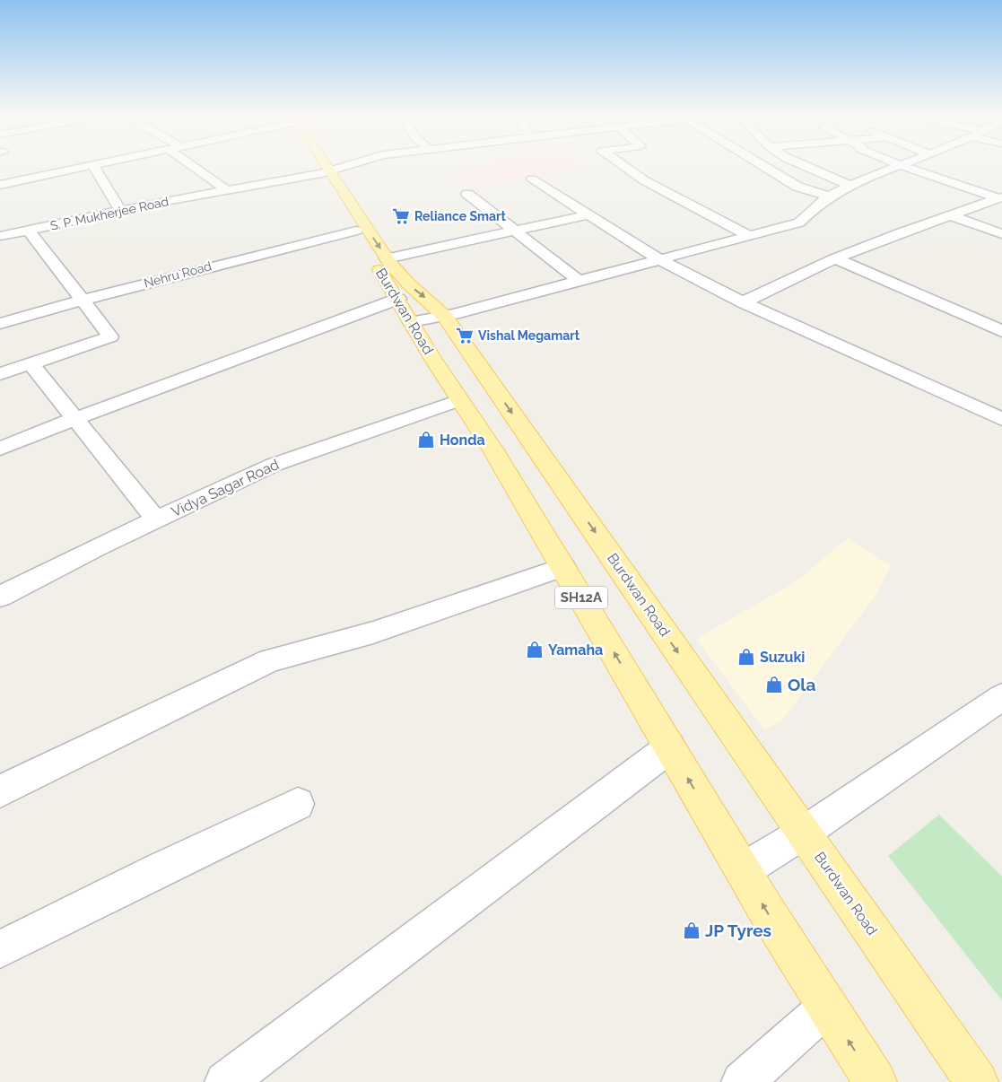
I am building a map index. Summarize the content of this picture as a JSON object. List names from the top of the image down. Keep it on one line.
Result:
{"streets":{"main road":["Burdwan Road","SH12A"],"street":["S. P. Mukherjee Road","Nehru Road","Vidya Sagar Road"]},"crossings":[["S. P. Mukherjee Road","Burdwan Road"],["Nehru Road","Burdwan Road"],["Burdwan Road","Vidya Sagar Road"]],"places":{"supermarket":["Reliance Smart","Vishal Megamart"],"shop":["Honda","Yamaha","Suzuki","Ola","JP Tyres"]}}
